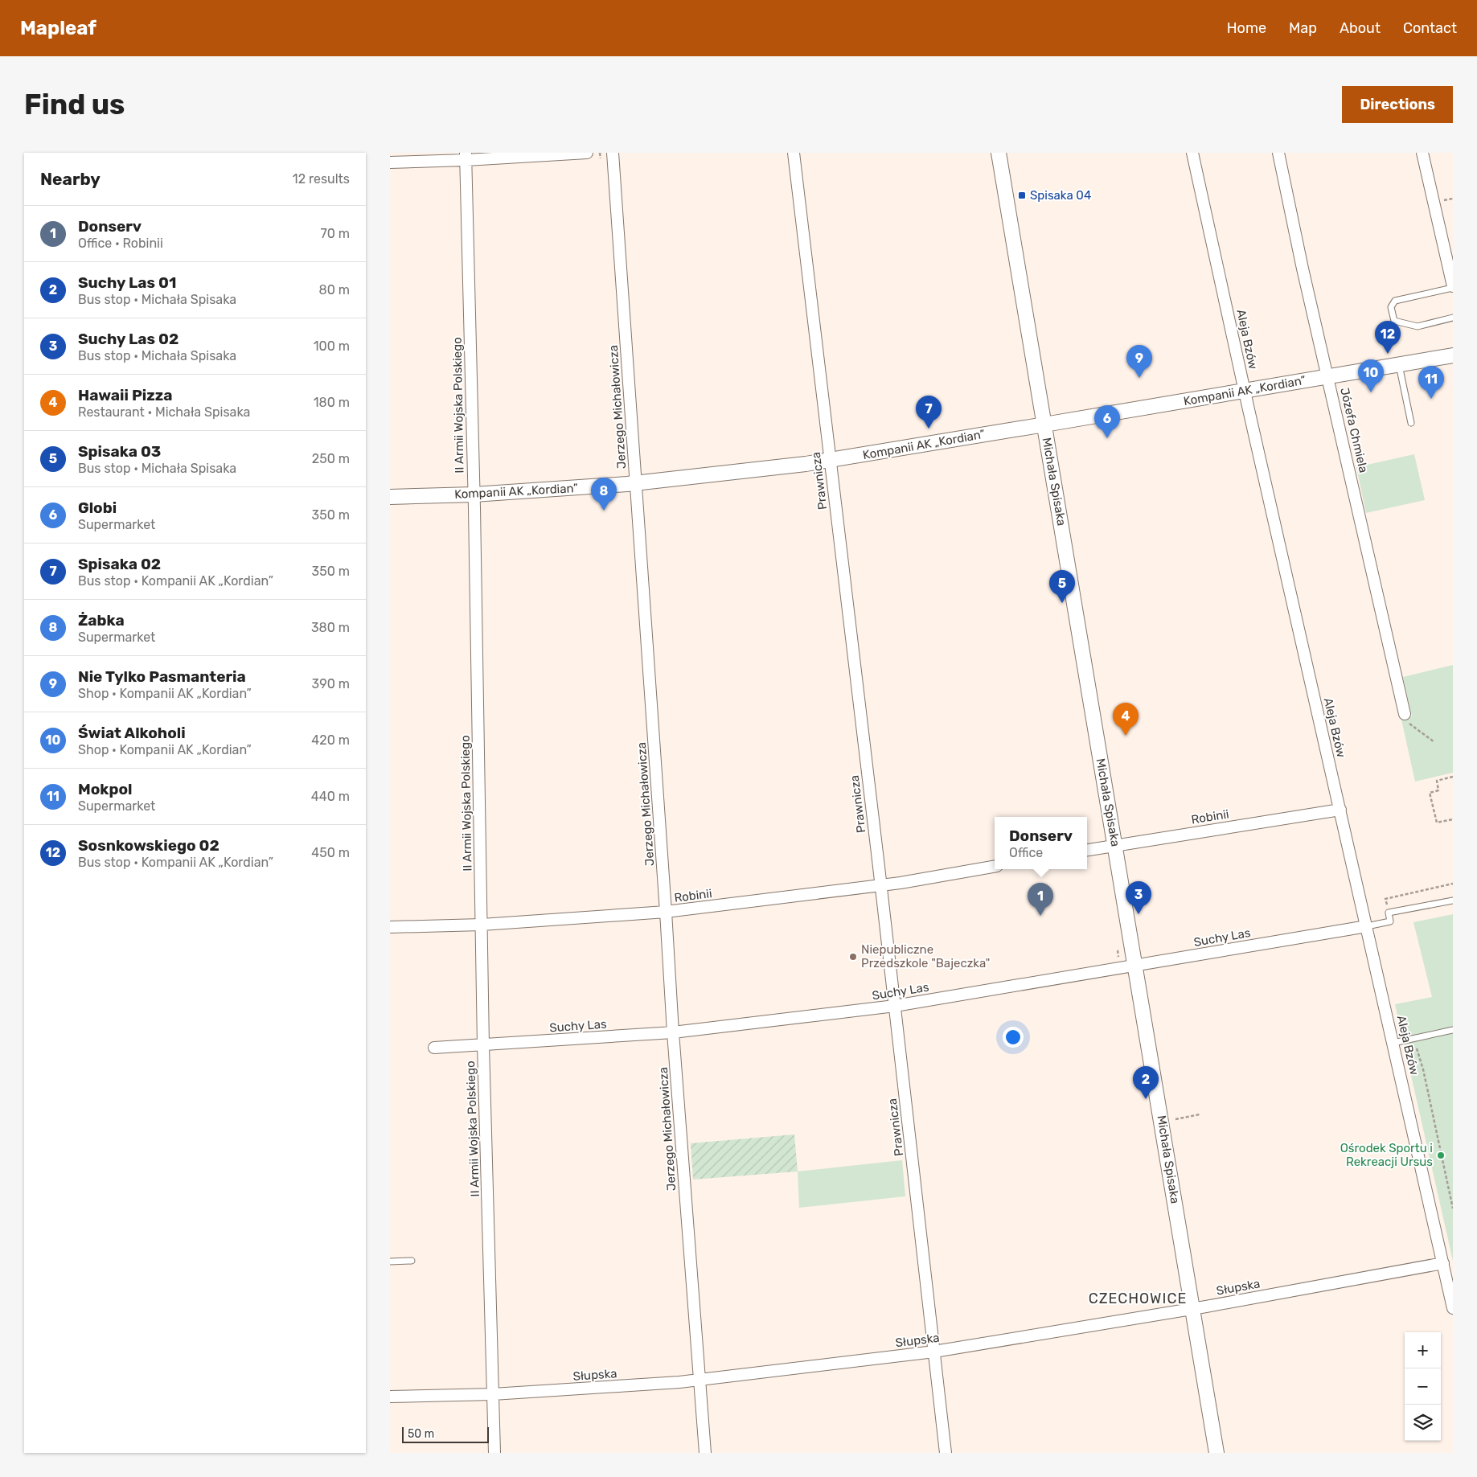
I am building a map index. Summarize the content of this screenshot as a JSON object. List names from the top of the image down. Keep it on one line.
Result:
{"streets":{"street":["Aleja Bzów","Kompanii AK „Kordian”","II Armii Wojska Polskiego","Jerzego Michałowicza","Józefa Chmiela","Prawnicza","Michała Spisaka","Robinii","Suchy Las","Słupska"]},"crossings":[["Aleja Bzów","Kompanii AK „Kordian”"],["Aleja Bzów","Robinii"],["Aleja Bzów","Suchy Las"],["Aleja Bzów","Słupska"],["Kompanii AK „Kordian”","II Armii Wojska Polskiego"],["Kompanii AK „Kordian”","Jerzego Michałowicza"],["Kompanii AK „Kordian”","Józefa Chmiela"],["Kompanii AK „Kordian”","Prawnicza"],["Kompanii AK „Kordian”","Michała Spisaka"],["II Armii Wojska Polskiego","Robinii"],["II Armii Wojska Polskiego","Suchy Las"],["II Armii Wojska Polskiego","Słupska"],["Jerzego Michałowicza","Robinii"],["Jerzego Michałowicza","Suchy Las"],["Jerzego Michałowicza","Słupska"],["Prawnicza","Robinii"],["Prawnicza","Suchy Las"],["Prawnicza","Słupska"],["Michała Spisaka","Robinii"],["Michała Spisaka","Suchy Las"],["Michała Spisaka","Słupska"]],"districts":["CZECHOWICE"],"places":{"transit":["Spisaka 04"],"other":["Niepubliczne Przedszkole \"Bajeczka\"","Ośrodek Sportu i Rekreacji Ursus"]},"scale_bar":"50 m","page":{"header":"Mapleaf","nav":["Home","Map","About","Contact"],"buttons":"Directions","title":"Find us","heading":["Nearby","12 results"],"list":[{"mark":"1","name":"Donserv","note":"Office · Robinii","value":"70 m"},{"mark":"2","name":"Suchy Las 01","note":"Bus stop · Michała Spisaka","value":"80 m"},{"mark":"3","name":"Suchy Las 02","note":"Bus stop · Michała Spisaka","value":"100 m"},{"mark":"4","name":"Hawaii Pizza","note":"Restaurant · Michała Spisaka","value":"180 m"},{"mark":"5","name":"Spisaka 03","note":"Bus stop · Michała Spisaka","value":"250 m"},{"mark":"6","name":"Globi","note":"Supermarket","value":"350 m"},{"mark":"7","name":"Spisaka 02","note":"Bus stop · Kompanii AK „Kordian”","value":"350 m"},{"mark":"8","name":"Żabka","note":"Supermarket","value":"380 m"},{"mark":"9","name":"Nie Tylko Pasmanteria","note":"Shop · Kompanii AK „Kordian”","value":"390 m"},{"mark":"10","name":"Świat Alkoholi","note":"Shop · Kompanii AK „Kordian”","value":"420 m"},{"mark":"11","name":"Mokpol","note":"Supermarket","value":"440 m"},{"mark":"12","name":"Sosnkowskiego 02","note":"Bus stop · Kompanii AK „Kordian”","value":"450 m"}],"pins":["12","9","10","11","7","6","8","5","4","3","1","2"],"popup":["Donserv","Office"],"map_buttons":["+","−"],"scale":"50 m"}}
